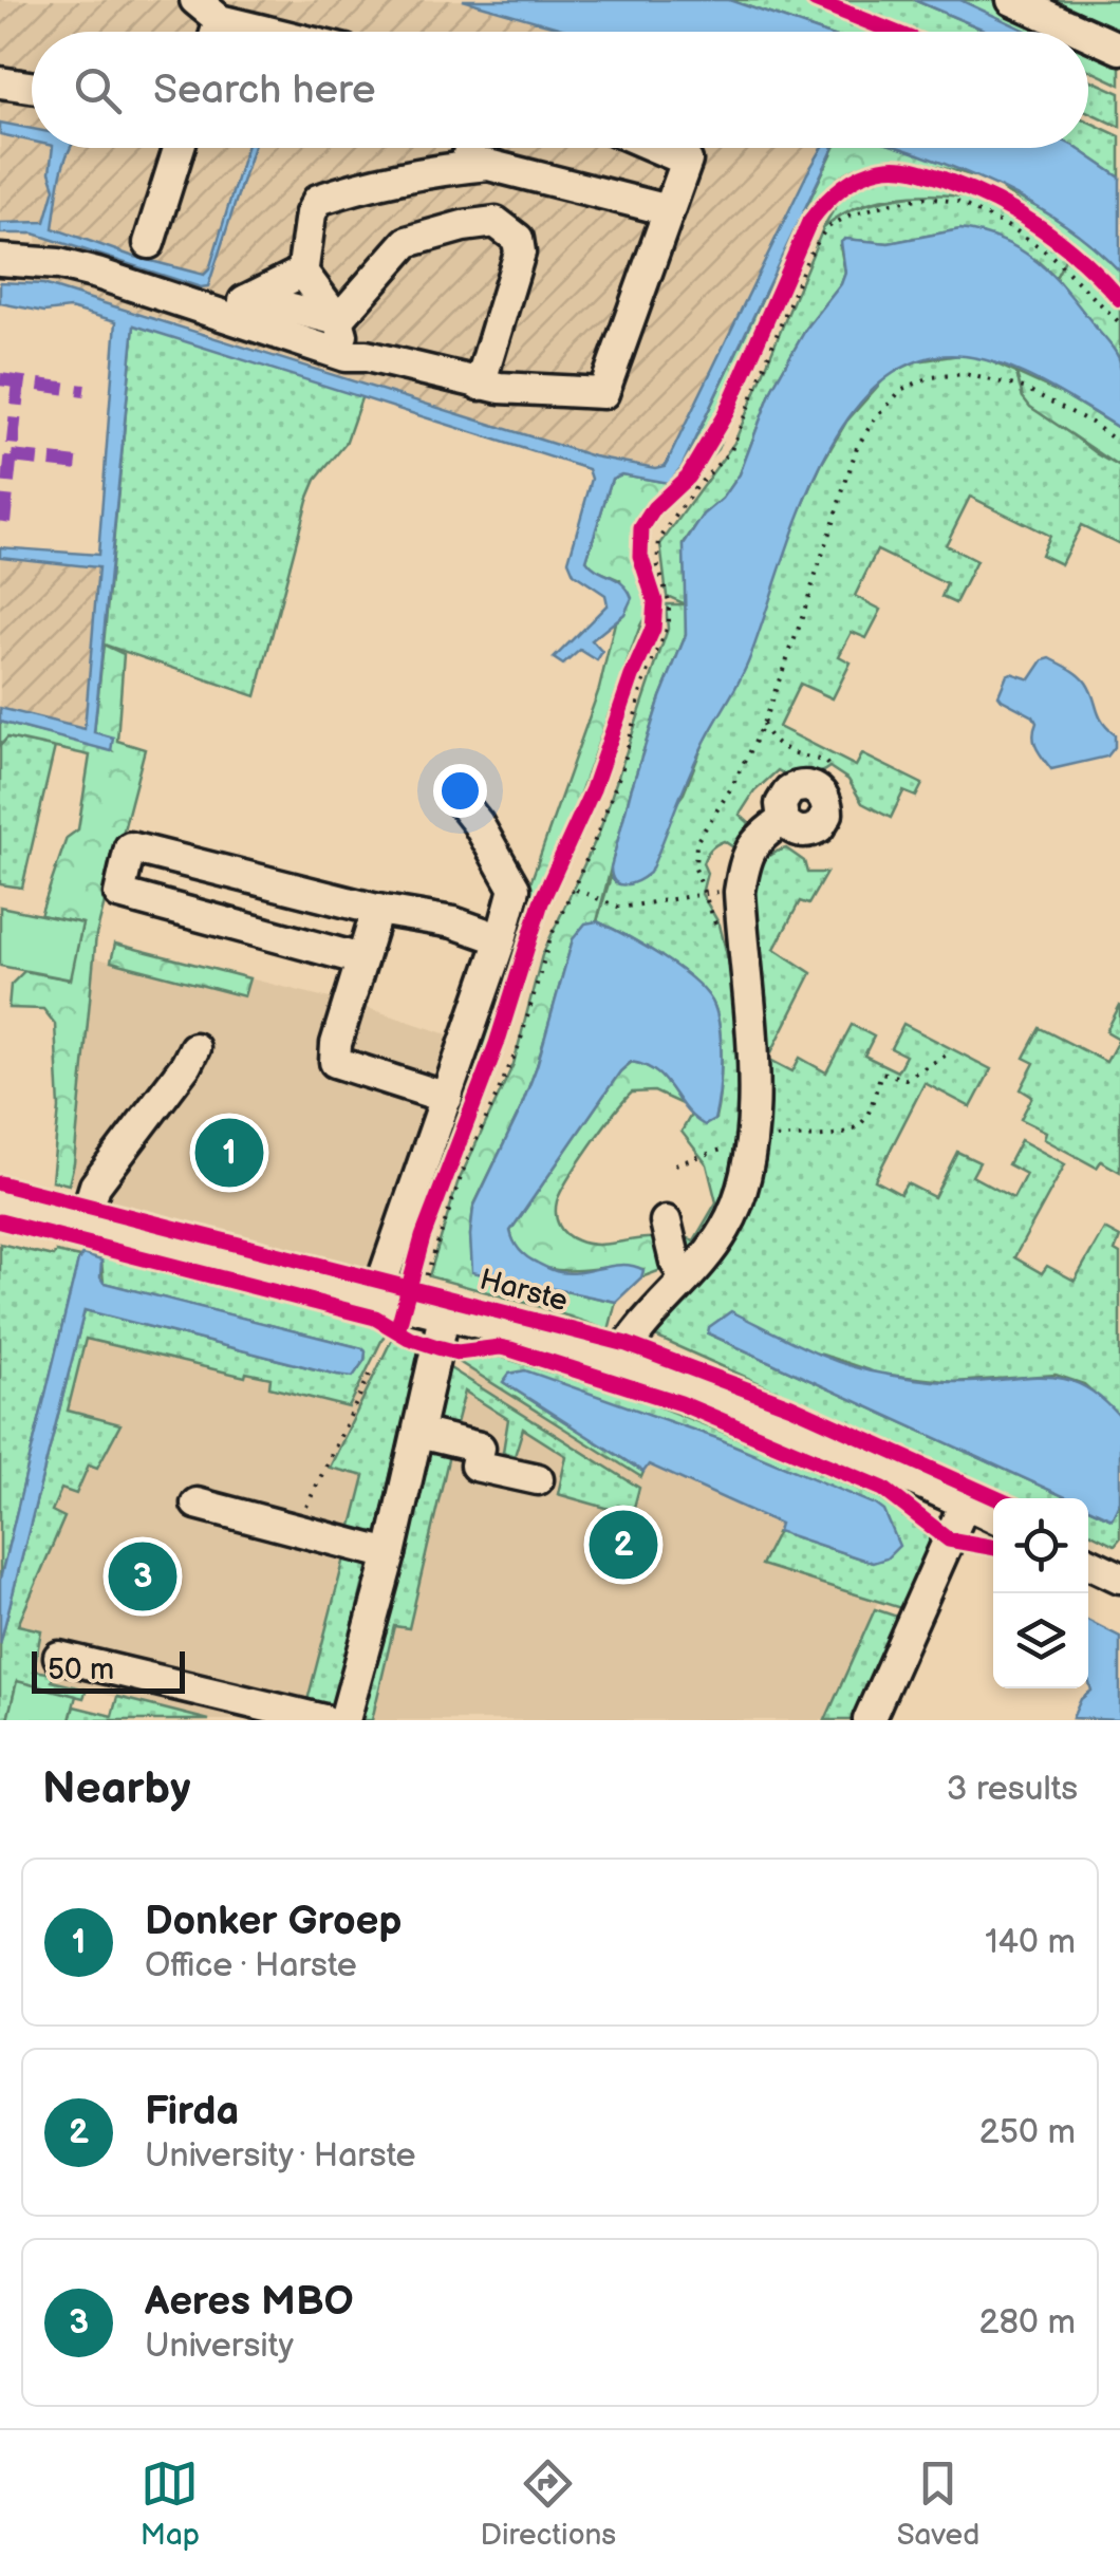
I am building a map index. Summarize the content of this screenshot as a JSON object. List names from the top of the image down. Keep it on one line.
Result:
{"streets":{"street":["Harste"]},"scale_bar":"50 m","page":{"search":"Search here","pins":["1","2","3"],"scale":"50 m","heading":["Nearby","3 results"],"list":[{"mark":"1","name":"Donker Groep","note":"Office · Harste","value":"140 m"},{"mark":"2","name":"Firda","note":"University · Harste","value":"250 m"},{"mark":"3","name":"Aeres MBO","note":"University","value":"280 m"}],"nav":["Map","Directions","Saved"]}}
